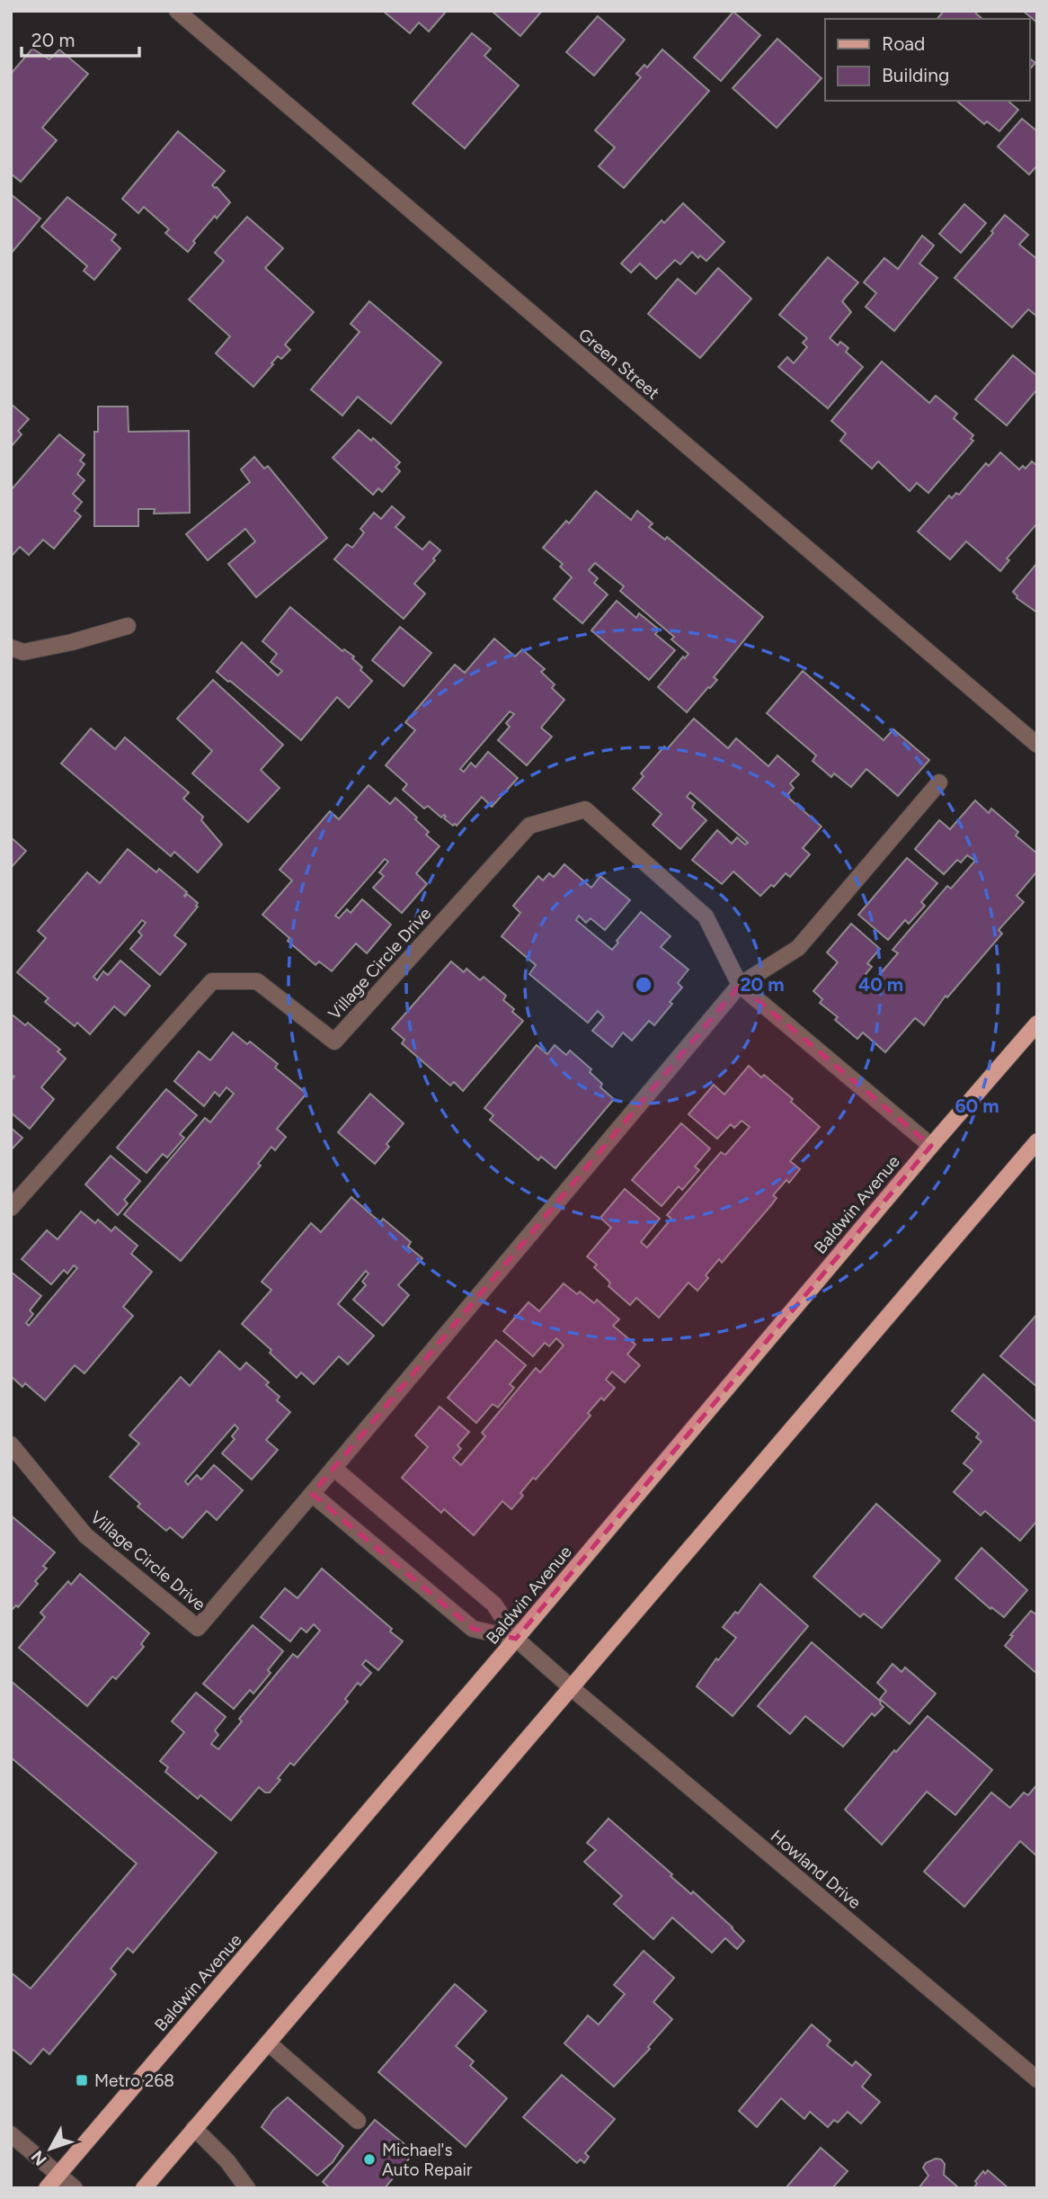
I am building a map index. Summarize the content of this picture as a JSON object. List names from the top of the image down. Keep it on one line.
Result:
{"streets":{"main road":["Baldwin Avenue"],"street":["Green Street","Village Circle Drive","Howland Drive"]},"crossings":[["Village Circle Drive","Baldwin Avenue"]],"places":{"transit":["Metro 268"],"other":["Michael's Auto Repair"]},"legend":["Road","Building"],"scale_bar":"20 m","north":"bottom left","rings":["20 m","40 m","60 m"]}
